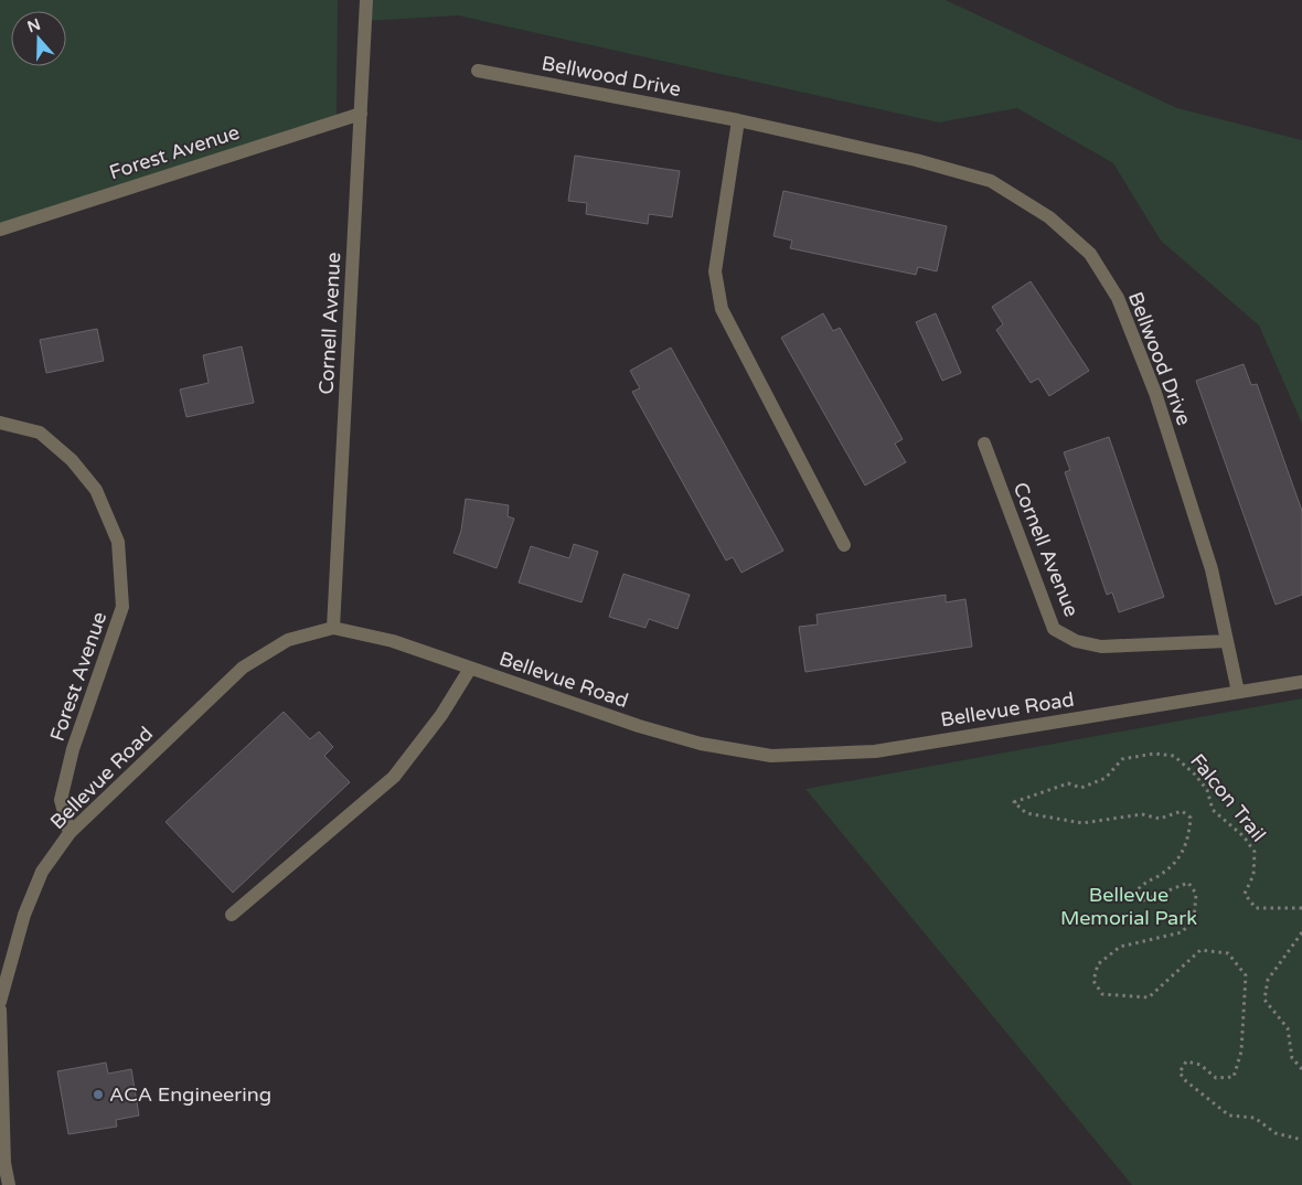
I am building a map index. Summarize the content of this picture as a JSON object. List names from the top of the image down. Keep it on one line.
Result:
{"streets":{"street":["Bellwood Drive","Forest Avenue","Cornell Avenue","Bellevue Road"],"path":["Falcon Trail"]},"crossings":[["Bellwood Drive","Cornell Avenue"],["Bellwood Drive","Bellevue Road"],["Forest Avenue","Cornell Avenue"],["Forest Avenue","Bellevue Road"],["Cornell Avenue","Bellevue Road"]],"parks":["Bellevue Memorial Park"],"places":["ACA Engineering"],"north":"top"}
